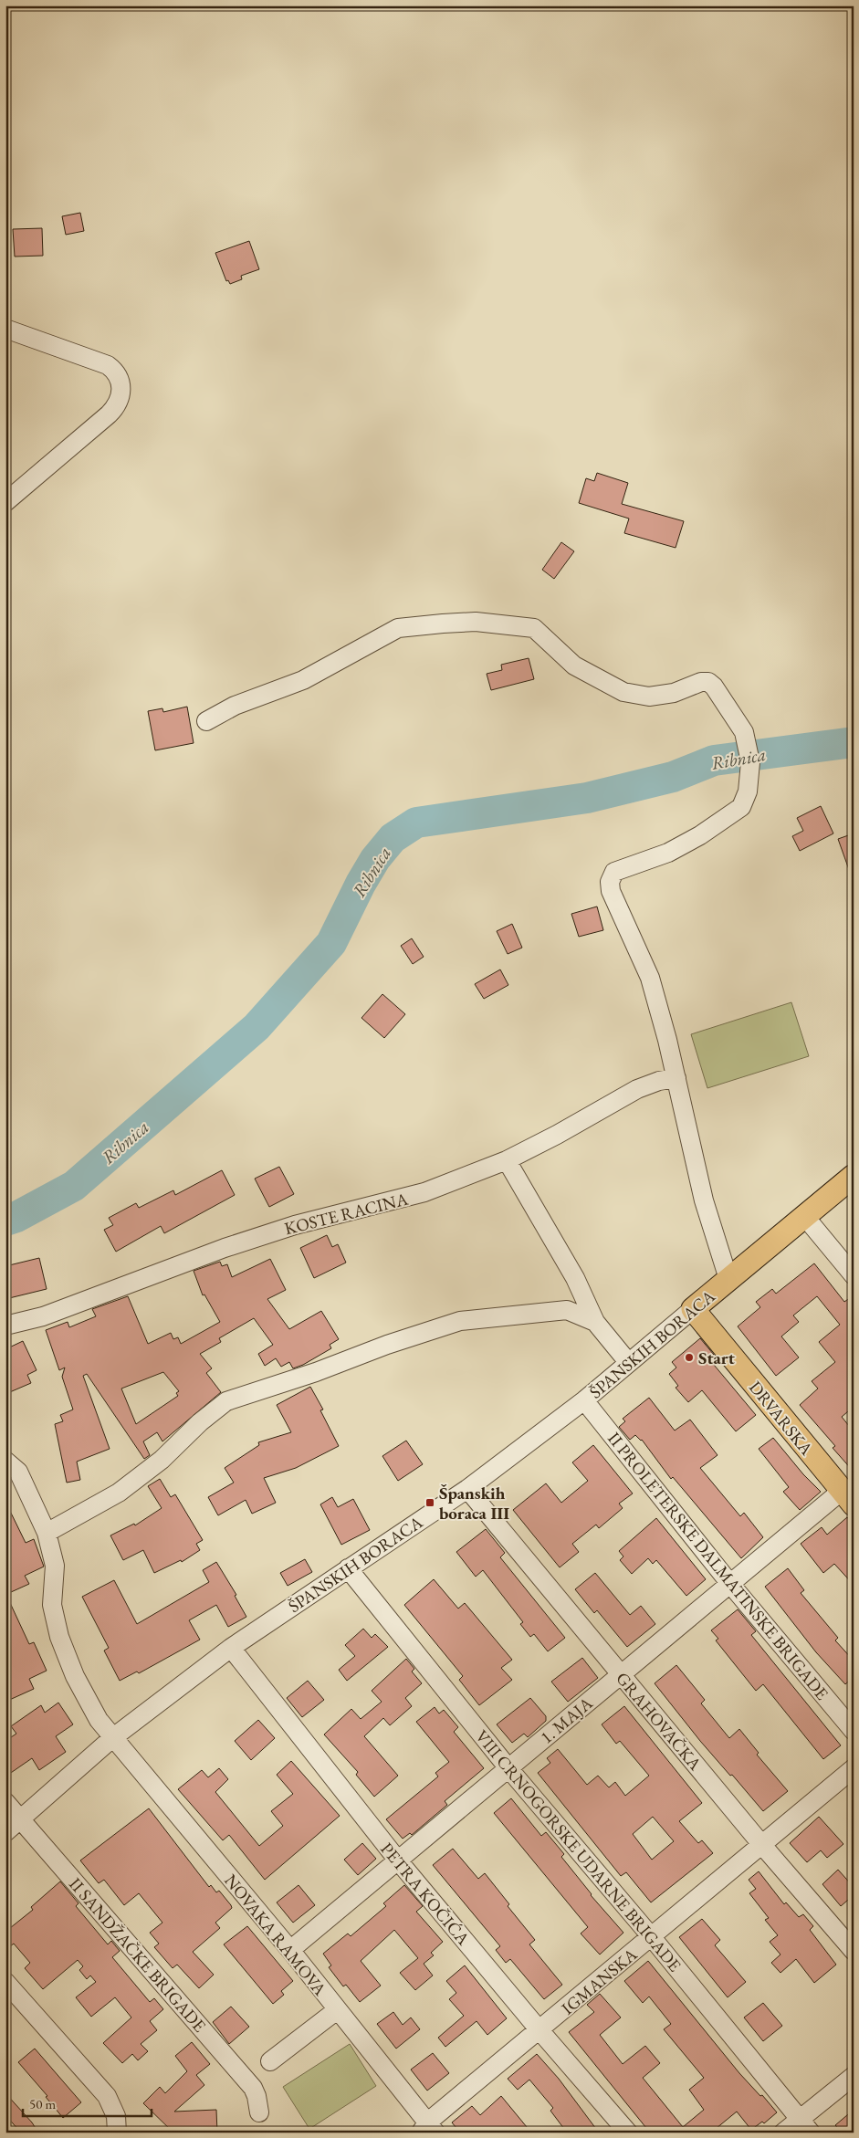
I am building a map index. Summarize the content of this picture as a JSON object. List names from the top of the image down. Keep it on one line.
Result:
{"streets":{"main road":["ŠPANSKIH BORACA","DRVARSKA"],"street":["KOSTE RACINA","II PROLETERSKE DALMATINSKE BRIGADE","1. MAJA","GRAHOVAČKA","VIII CRNOGORSKE UDARNE BRIGADE","PETRA KOČIĆA","NOVAKA RAMOVA","II SANDŽAČKE BRIGADE","IGMANSKA"]},"crossings":[["ŠPANSKIH BORACA","DRVARSKA"],["ŠPANSKIH BORACA","II PROLETERSKE DALMATINSKE BRIGADE"],["ŠPANSKIH BORACA","GRAHOVAČKA"],["ŠPANSKIH BORACA","VIII CRNOGORSKE UDARNE BRIGADE"],["ŠPANSKIH BORACA","PETRA KOČIĆA"],["ŠPANSKIH BORACA","NOVAKA RAMOVA"],["ŠPANSKIH BORACA","II SANDŽAČKE BRIGADE"],["DRVARSKA","1. MAJA"],["II PROLETERSKE DALMATINSKE BRIGADE","1. MAJA"],["1. MAJA","GRAHOVAČKA"],["1. MAJA","VIII CRNOGORSKE UDARNE BRIGADE"],["1. MAJA","PETRA KOČIĆA"],["1. MAJA","NOVAKA RAMOVA"],["GRAHOVAČKA","IGMANSKA"],["VIII CRNOGORSKE UDARNE BRIGADE","IGMANSKA"],["PETRA KOČIĆA","IGMANSKA"],["NOVAKA RAMOVA","IGMANSKA"]],"water":["Ribnica"],"places":{"other":["Start"],"transit":["Španskih boraca III"]},"scale_bar":"50 m"}
